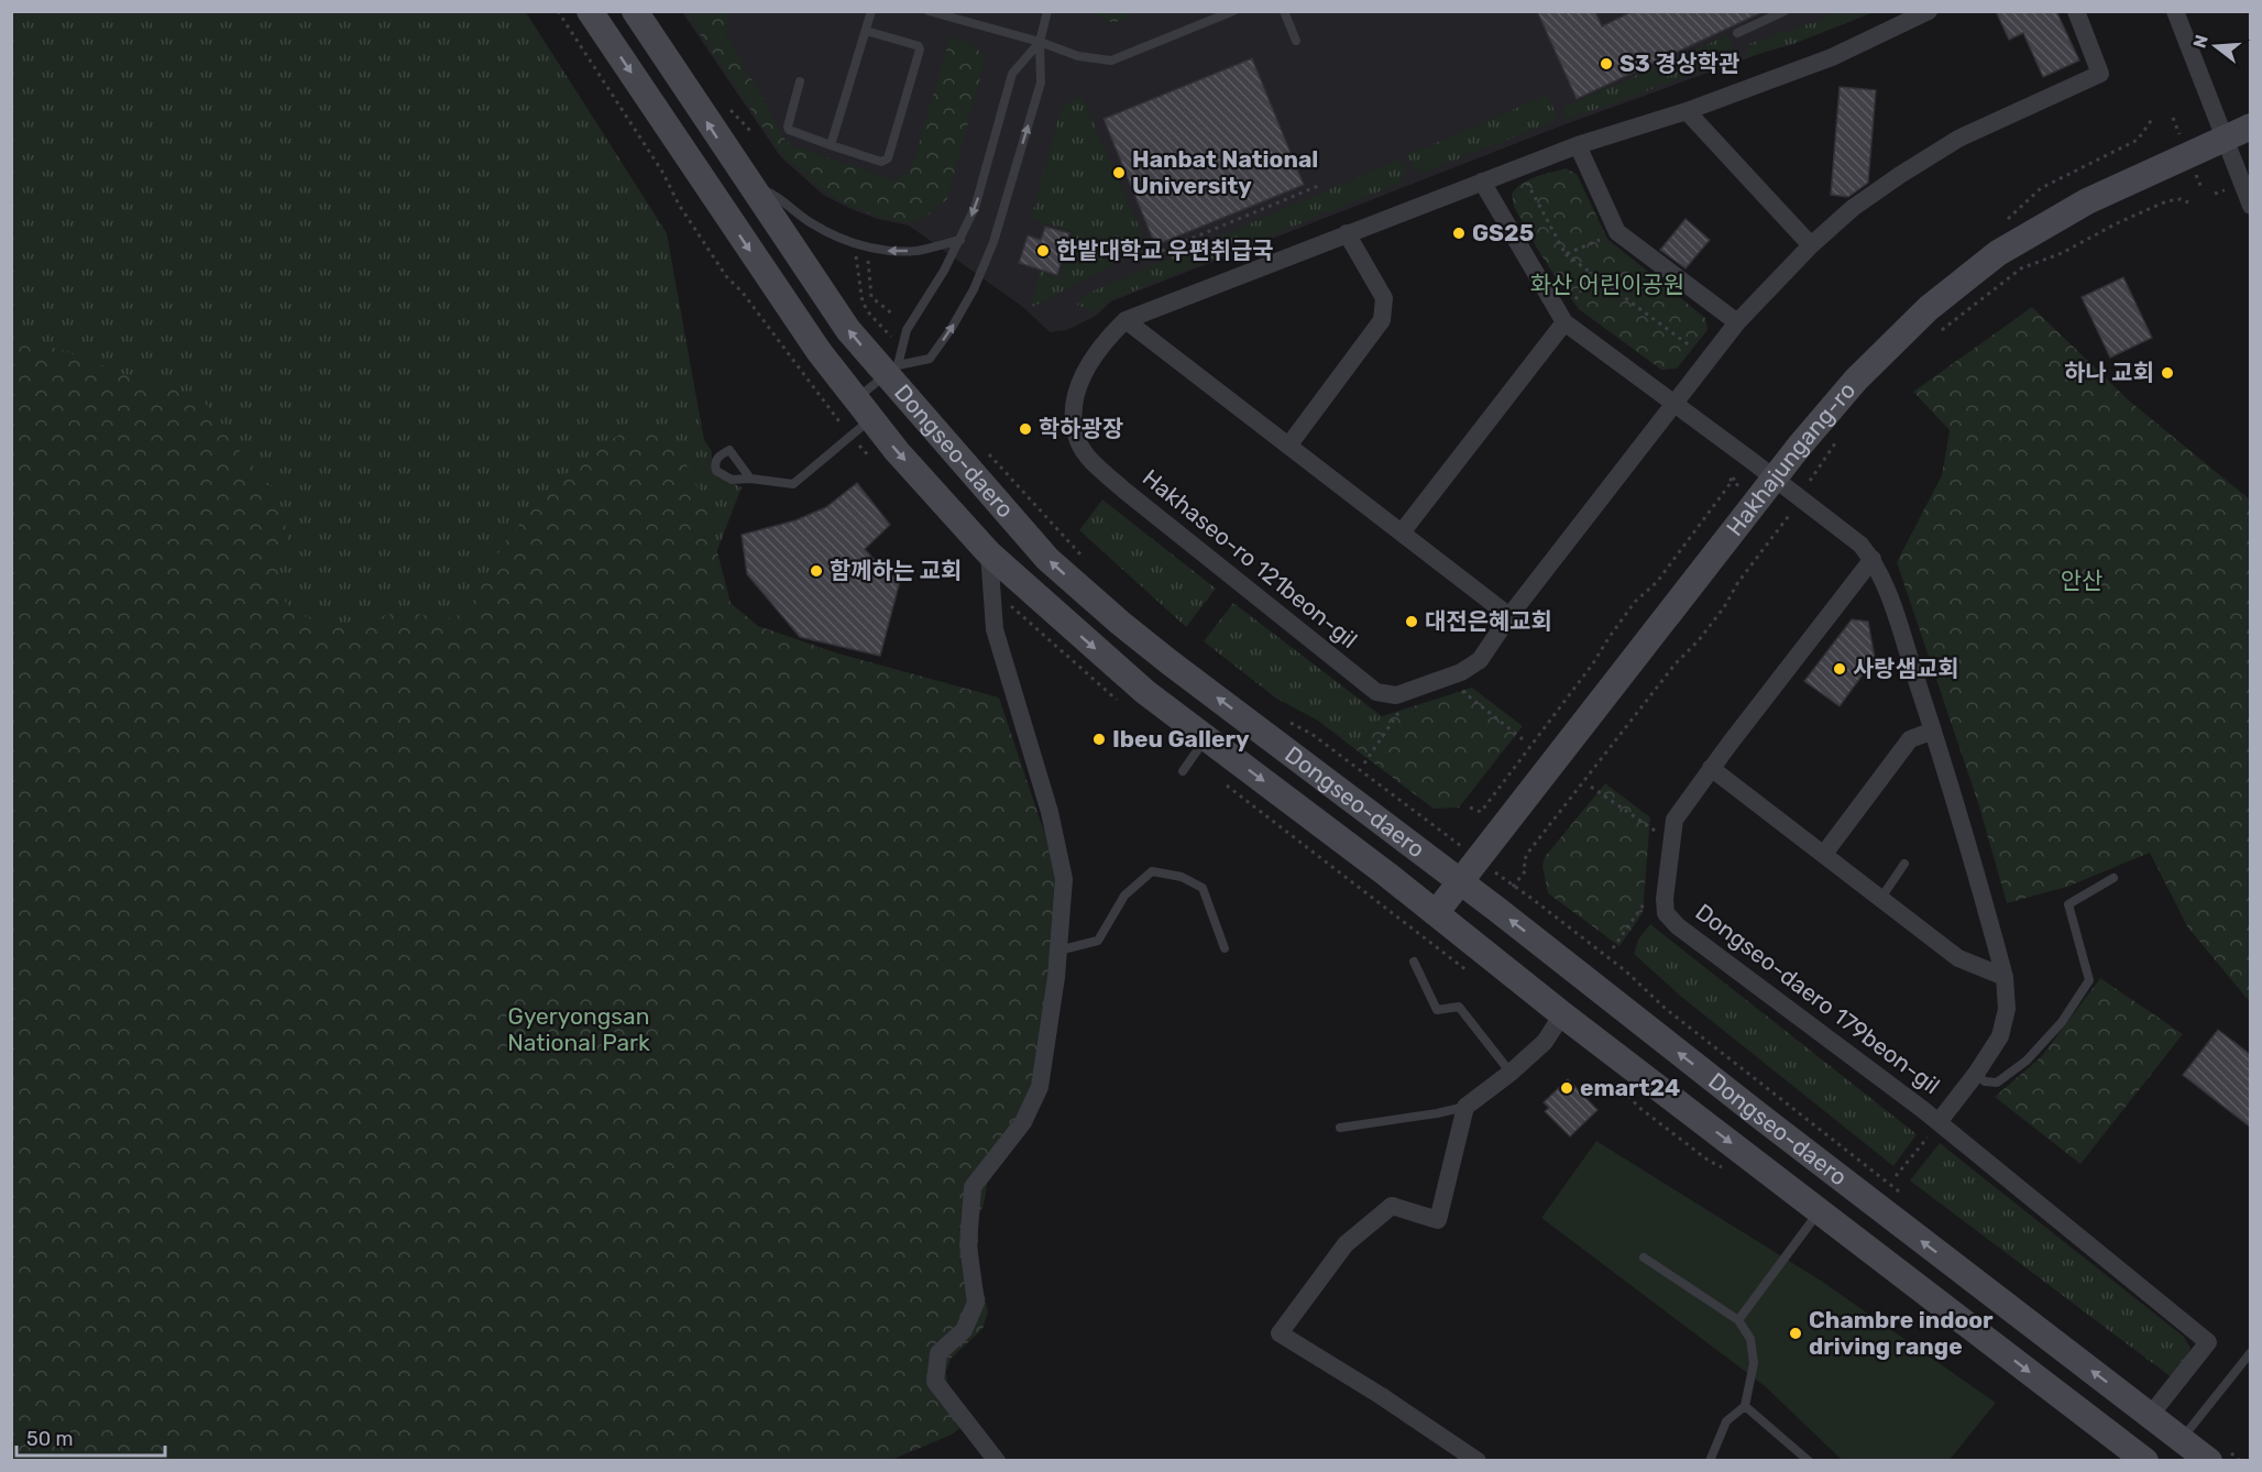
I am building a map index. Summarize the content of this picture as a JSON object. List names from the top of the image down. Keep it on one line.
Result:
{"streets":{"street":["Dongseo-daero","Hakhajungang-ro","Hakhaseo-ro 121beon-gil","Dongseo-daero 179beon-gil"]},"crossings":[["Dongseo-daero","Hakhajungang-ro"],["Dongseo-daero","Dongseo-daero 179beon-gil"],["Hakhajungang-ro","Dongseo-daero 179beon-gil"],["Hakhaseo-ro 121beon-gil","Dongseo-daero 179beon-gil"]],"parks":["화산 어린이공원","안산","Gyeryongsan National Park"],"places":["S3 경상학관","Hanbat National University","GS25","한밭대학교 우편취급국","하나 교회","학하광장","함께하는 교회","대전은혜교회","사랑샘교회","Ibeu Gallery","emart24","Chambre indoor driving range"],"scale_bar":"50 m","north":"left"}
